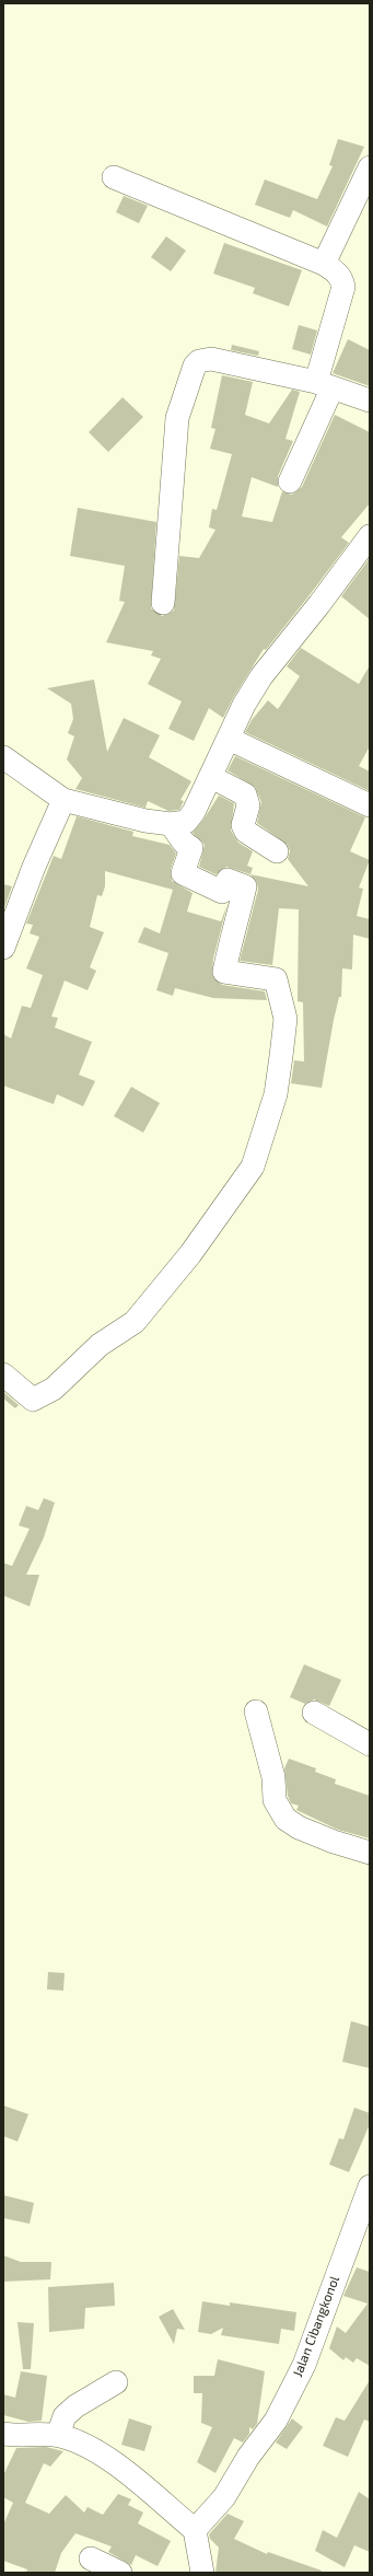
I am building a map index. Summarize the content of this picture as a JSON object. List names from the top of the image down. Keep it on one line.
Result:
{"streets":{"street":["Jalan Cibangkonol"]}}
